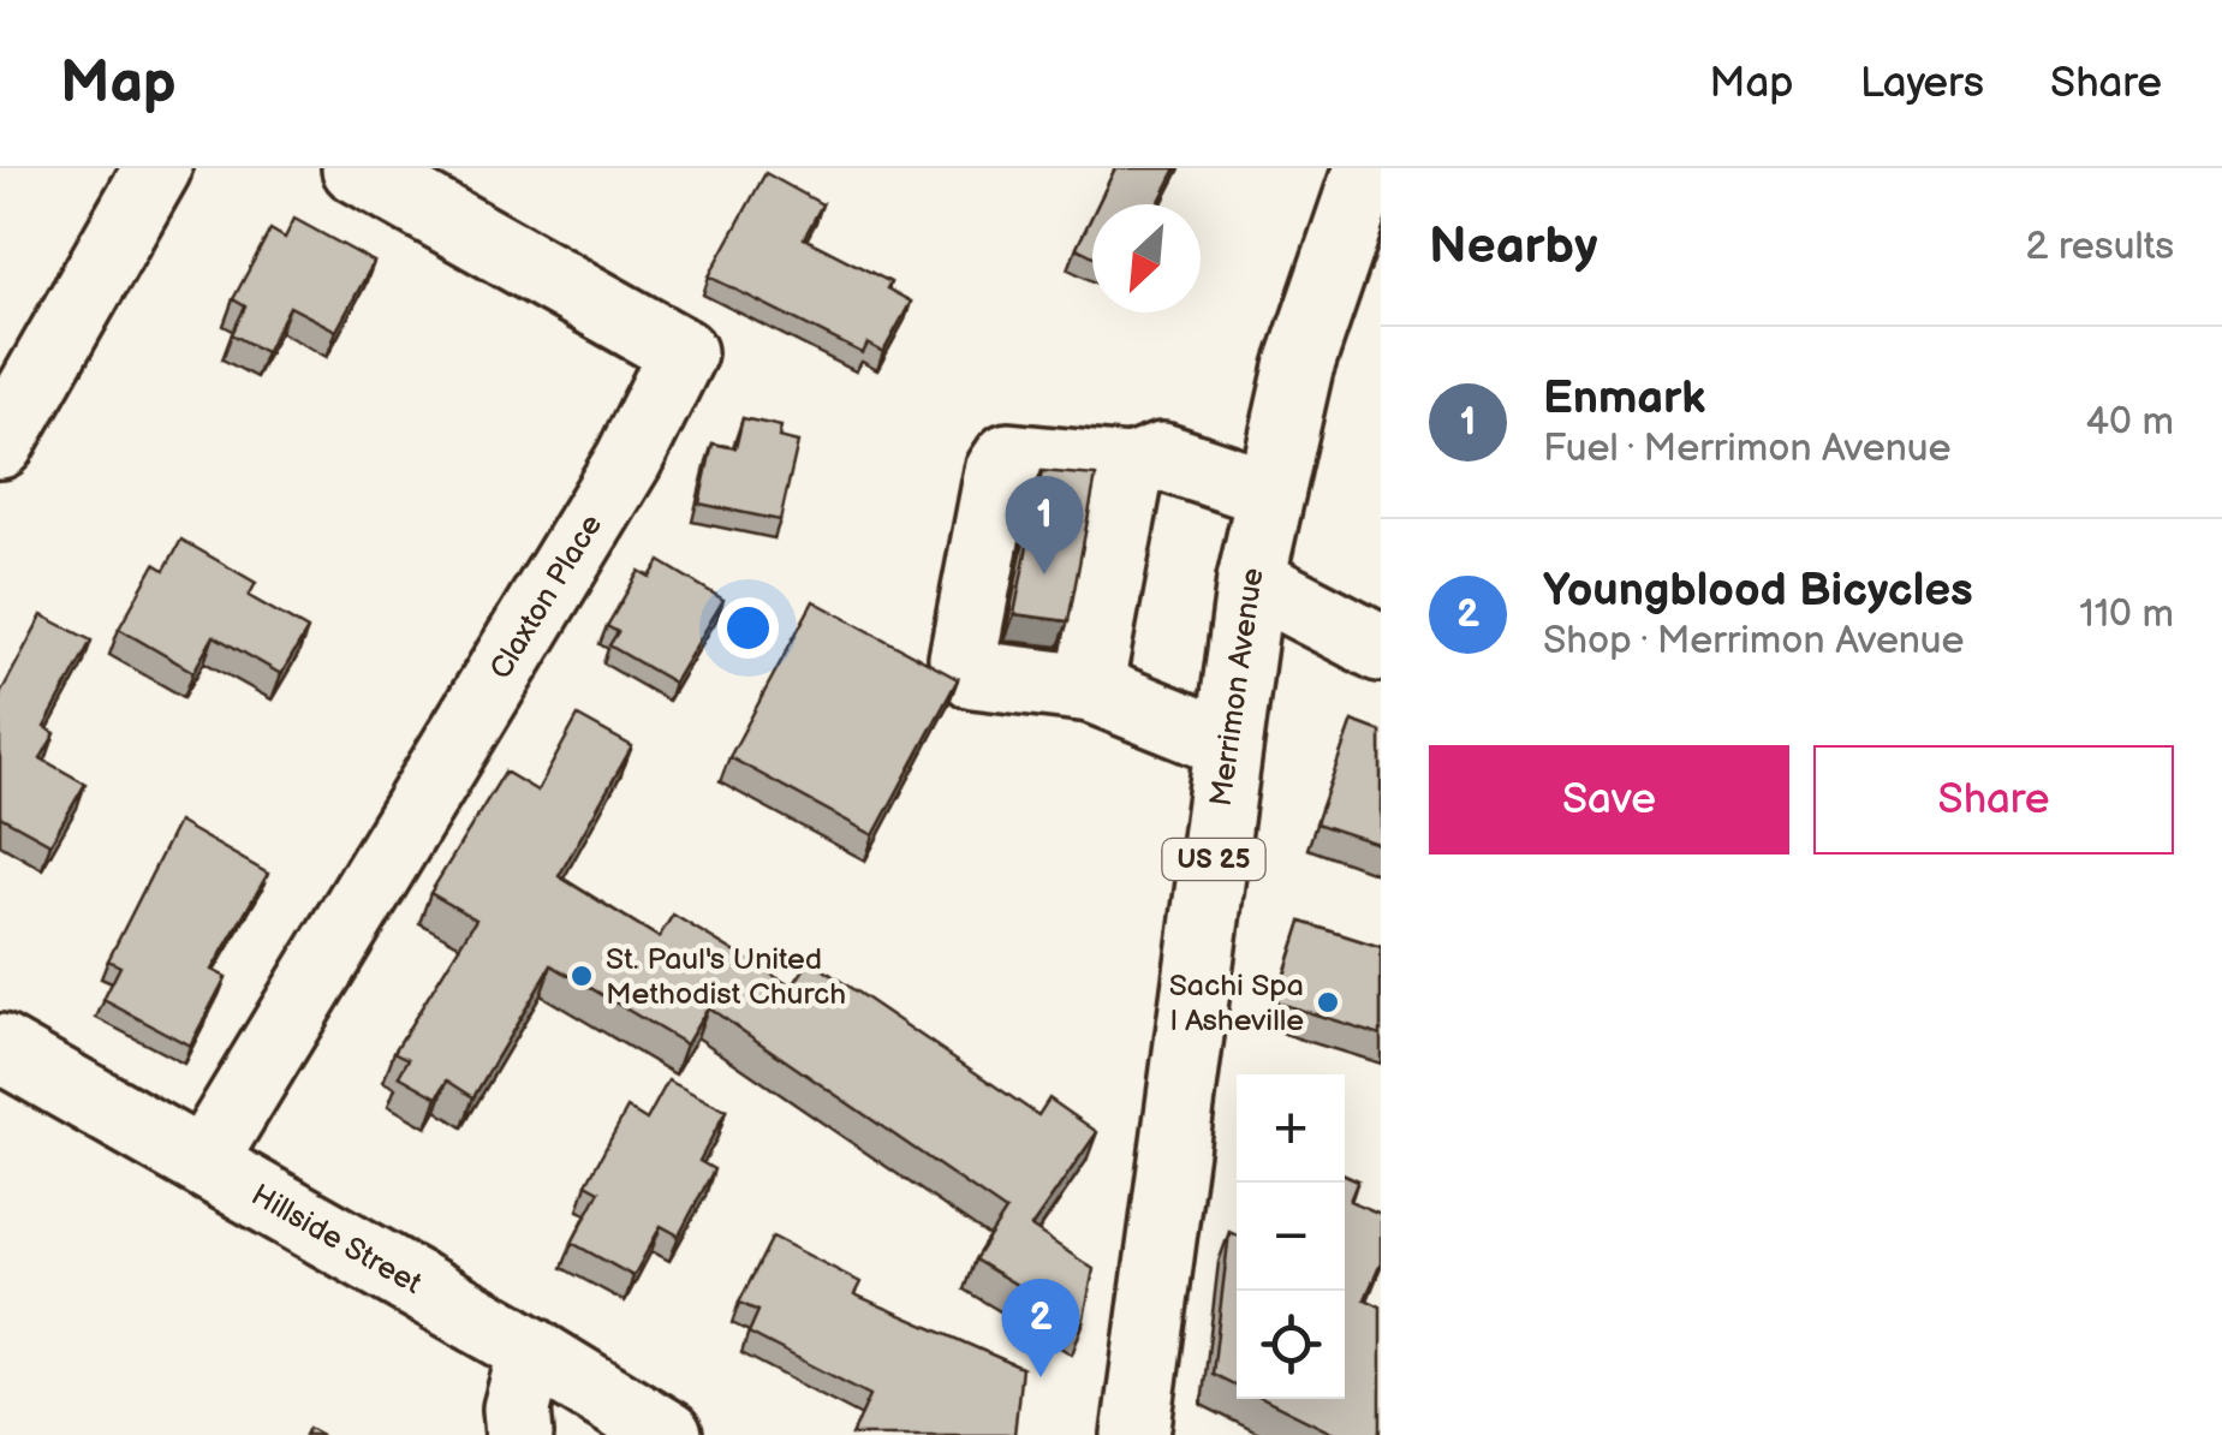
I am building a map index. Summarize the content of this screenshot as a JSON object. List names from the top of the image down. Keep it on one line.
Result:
{"streets":{"street":["Claxton Place","Merrimon Avenue","US 25","Hillside Street"]},"crossings":[["Claxton Place","Hillside Street"]],"places":["St. Paul's United Methodist Church","Sachi Spa | Asheville"],"north":"bottom left","page":{"header":"Map","nav":["Map","Layers","Share"],"heading":["Nearby","2 results"],"list":[{"mark":"1","name":"Enmark","note":"Fuel · Merrimon Avenue","value":"40 m"},{"mark":"2","name":"Youngblood Bicycles","note":"Shop · Merrimon Avenue","value":"110 m"}],"pins":["1","2"],"buttons":["Save","Share"],"map_buttons":["+","−"]}}
